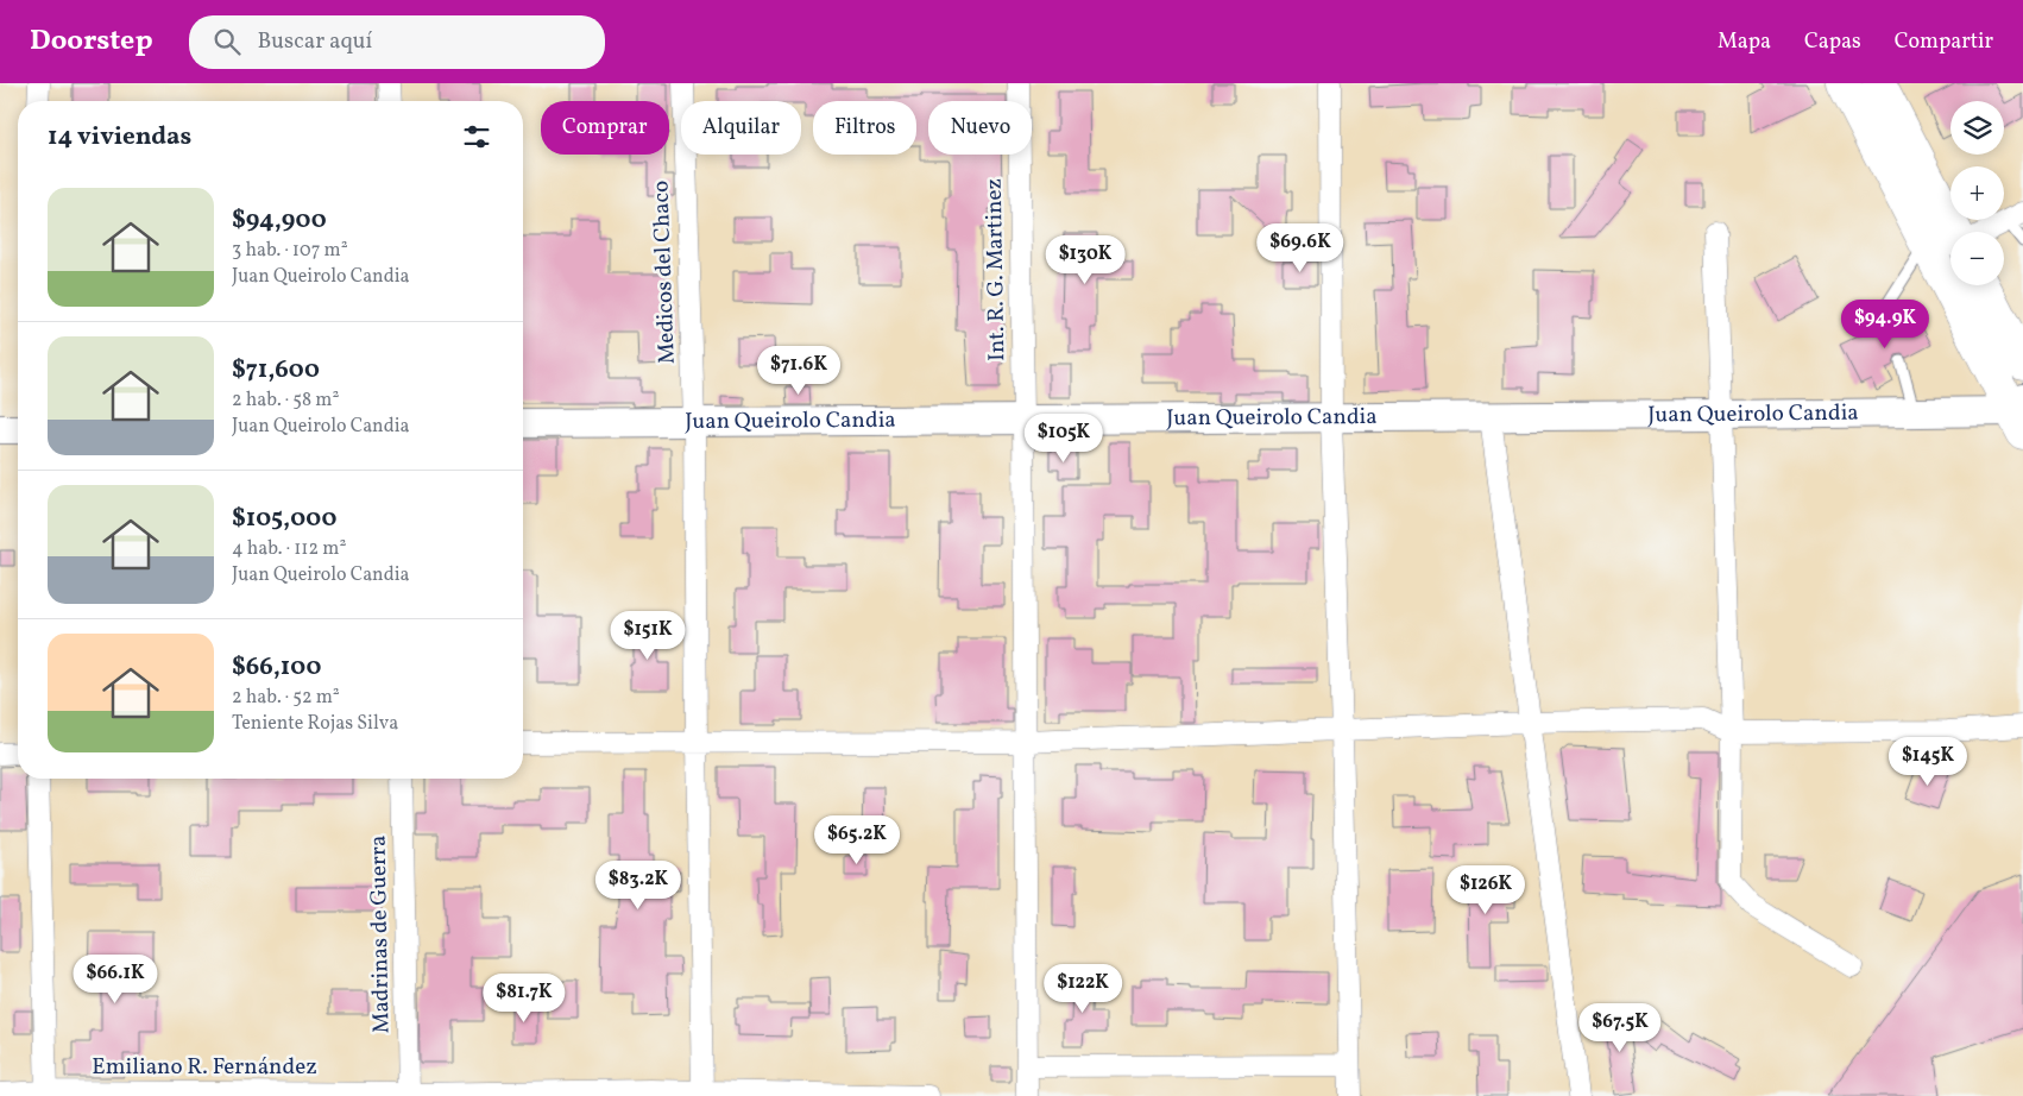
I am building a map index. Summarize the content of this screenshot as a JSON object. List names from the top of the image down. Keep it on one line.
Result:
{"streets":{"street":["Int. R. G. Martinez","Medicos del Chaco","Juan Queirolo Candia","Madrinas de Guerra","Emiliano R. Fernández"]},"crossings":[["Int. R. G. Martinez","Juan Queirolo Candia"],["Medicos del Chaco","Juan Queirolo Candia"],["Medicos del Chaco","Emiliano R. Fernández"],["Madrinas de Guerra","Emiliano R. Fernández"]],"page":{"header":"Doorstep","search":"Buscar aquí","nav":["Mapa","Capas","Compartir"],"map_buttons":["+","−"],"chip":["Comprar","Alquilar","Filtros","Nuevo"],"heading":"14 viviendas","list":[{"name":"$94,900","note":"3 hab. · 107 m² · Juan Queirolo Candia"},{"name":"$71,600","note":"2 hab. · 58 m² · Juan Queirolo Candia"},{"name":"$105,000","note":"4 hab. · 112 m² · Juan Queirolo Candia"},{"name":"$66,100","note":"2 hab. · 52 m² · Teniente Rojas Silva"}],"price":["$69.6K","$130K","$94.9K","$71.6K","$105K","$151K","$145K","$65.2K","$83.2K","$126K","$66.1K","$122K","$81.7K","$67.5K"]}}
